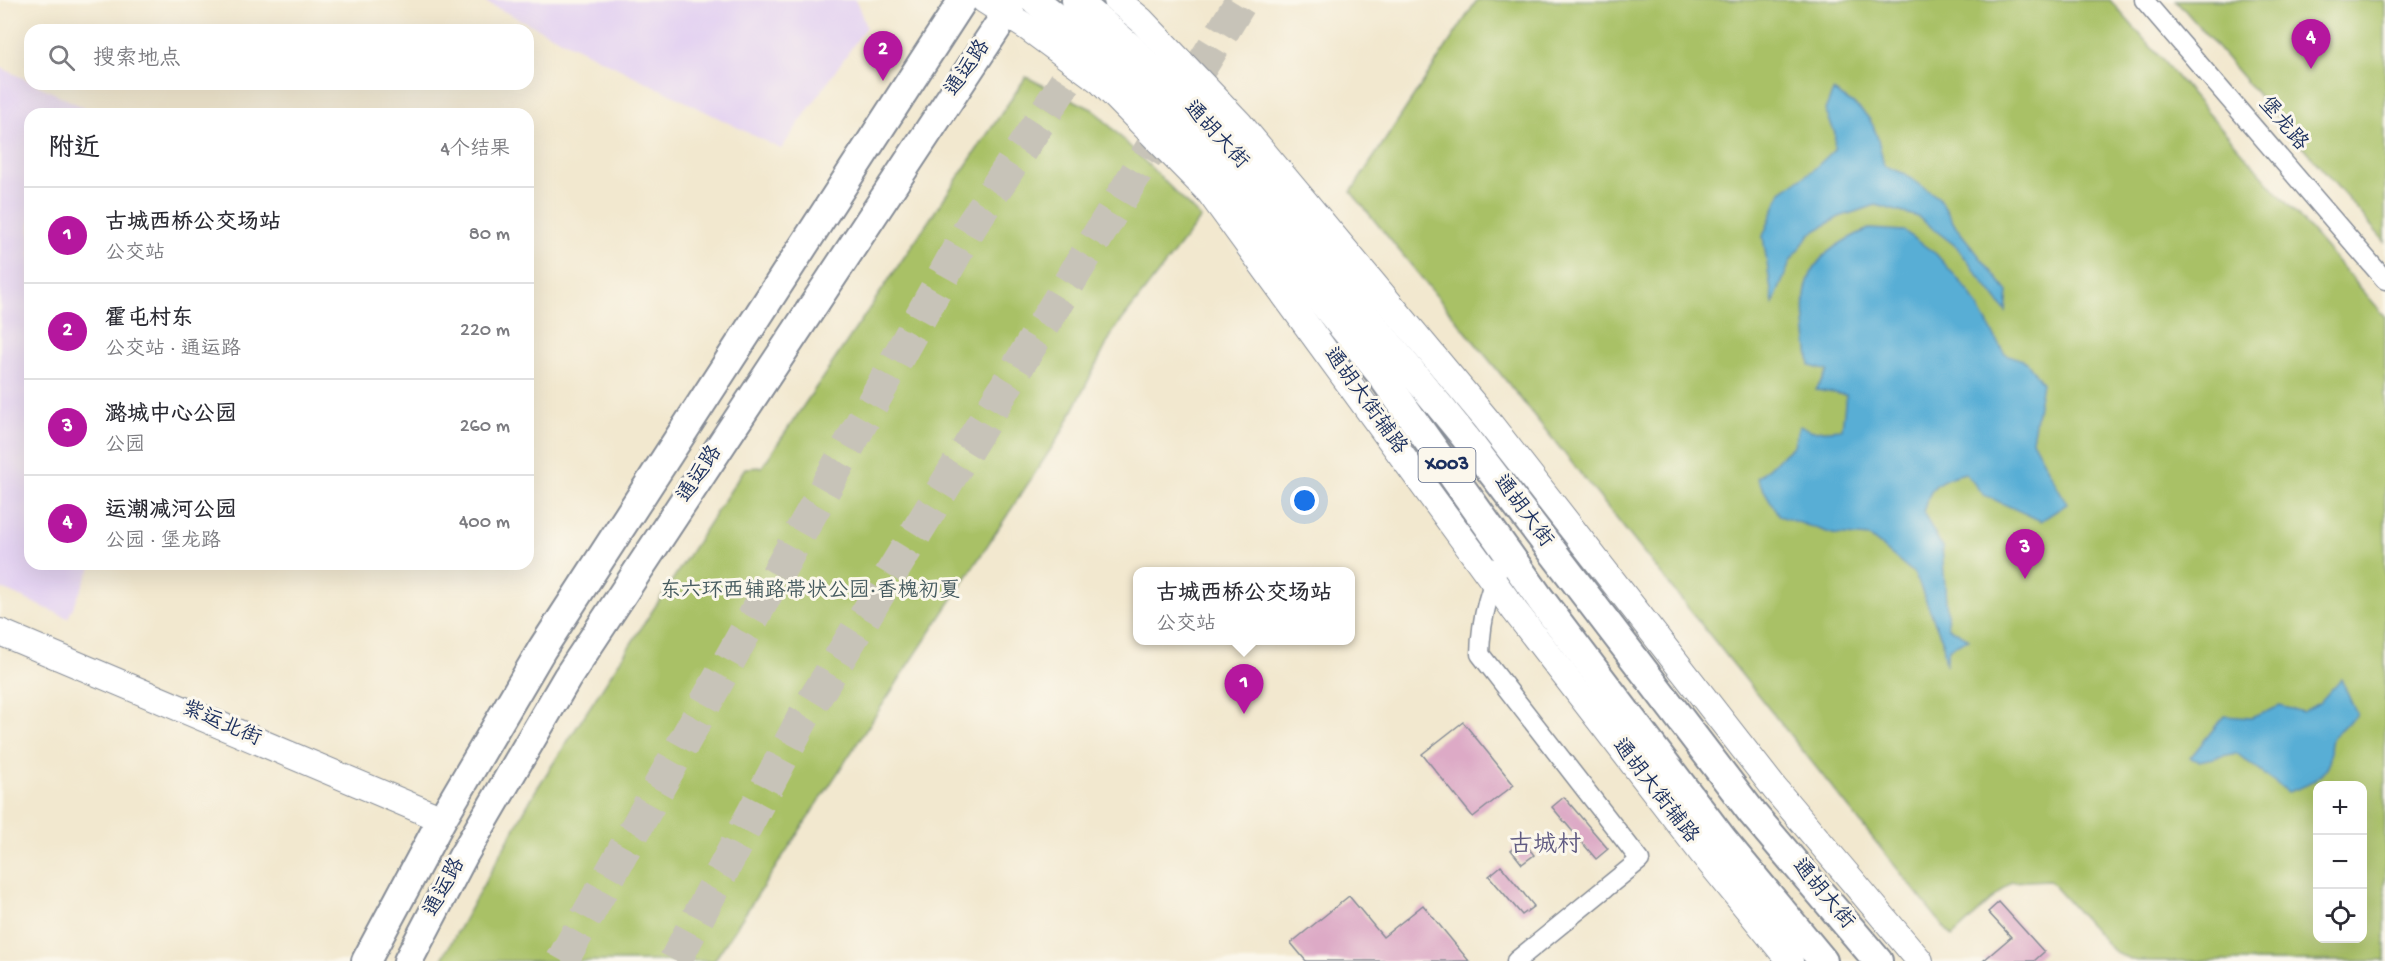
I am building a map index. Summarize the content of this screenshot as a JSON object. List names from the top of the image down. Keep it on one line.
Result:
{"streets":{"main road":["通运路","通胡大街","X003"],"street":["堡龙路","通胡大街辅路","紫运北街"]},"crossings":[["通运路","通胡大街辅路"],["通运路","紫运北街"]],"districts":["古城村"],"parks":["东六环西辅路带状公园·香槐初夏"],"page":{"pins":["4","2","3","1"],"search":"搜索地点","heading":["附近","4个结果"],"list":[{"mark":"1","name":"古城西桥公交场站","note":"公交站","value":"80 m"},{"mark":"2","name":"霍屯村东","note":"公交站 · 通运路","value":"220 m"},{"mark":"3","name":"潞城中心公园","note":"公园","value":"260 m"},{"mark":"4","name":"运潮减河公园","note":"公园 · 堡龙路","value":"400 m"}],"popup":["古城西桥公交场站","公交站"],"map_buttons":["+","−"]}}
